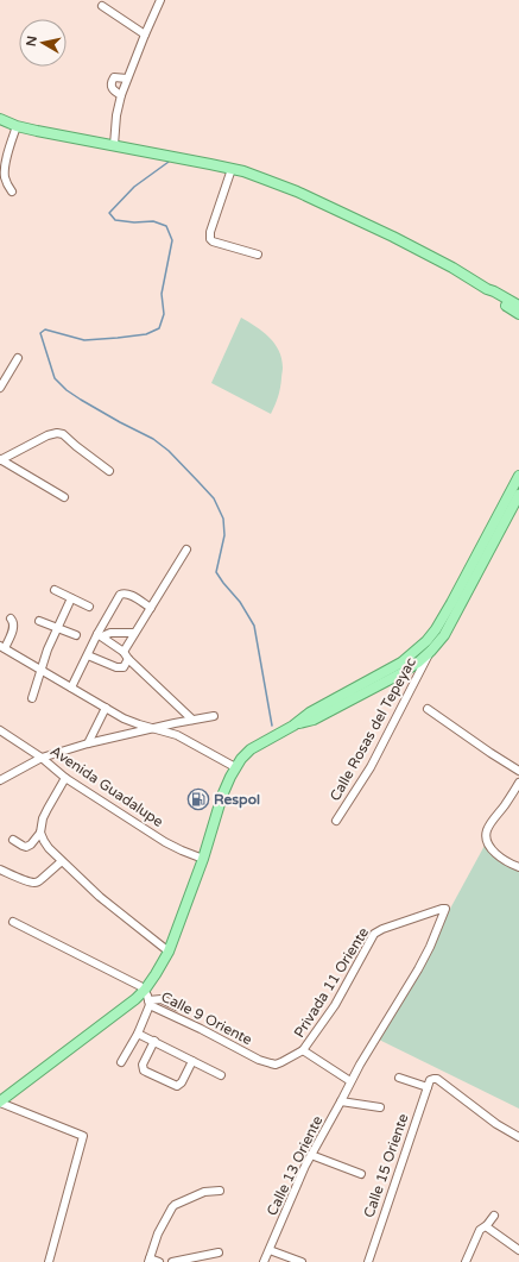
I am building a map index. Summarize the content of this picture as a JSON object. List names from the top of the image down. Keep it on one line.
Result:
{"streets":{"street":["Calle Rosas del Tepeyac","Avenida Guadalupe","Privada 11 Oriente","Calle 9 Oriente","Calle 13 Oriente","Calle 15 Oriente"]},"crossings":[["Privada 11 Oriente","Calle 9 Oriente"],["Privada 11 Oriente","Calle 13 Oriente"]],"places":{"fuel station":["Respol"]},"north":"left"}
